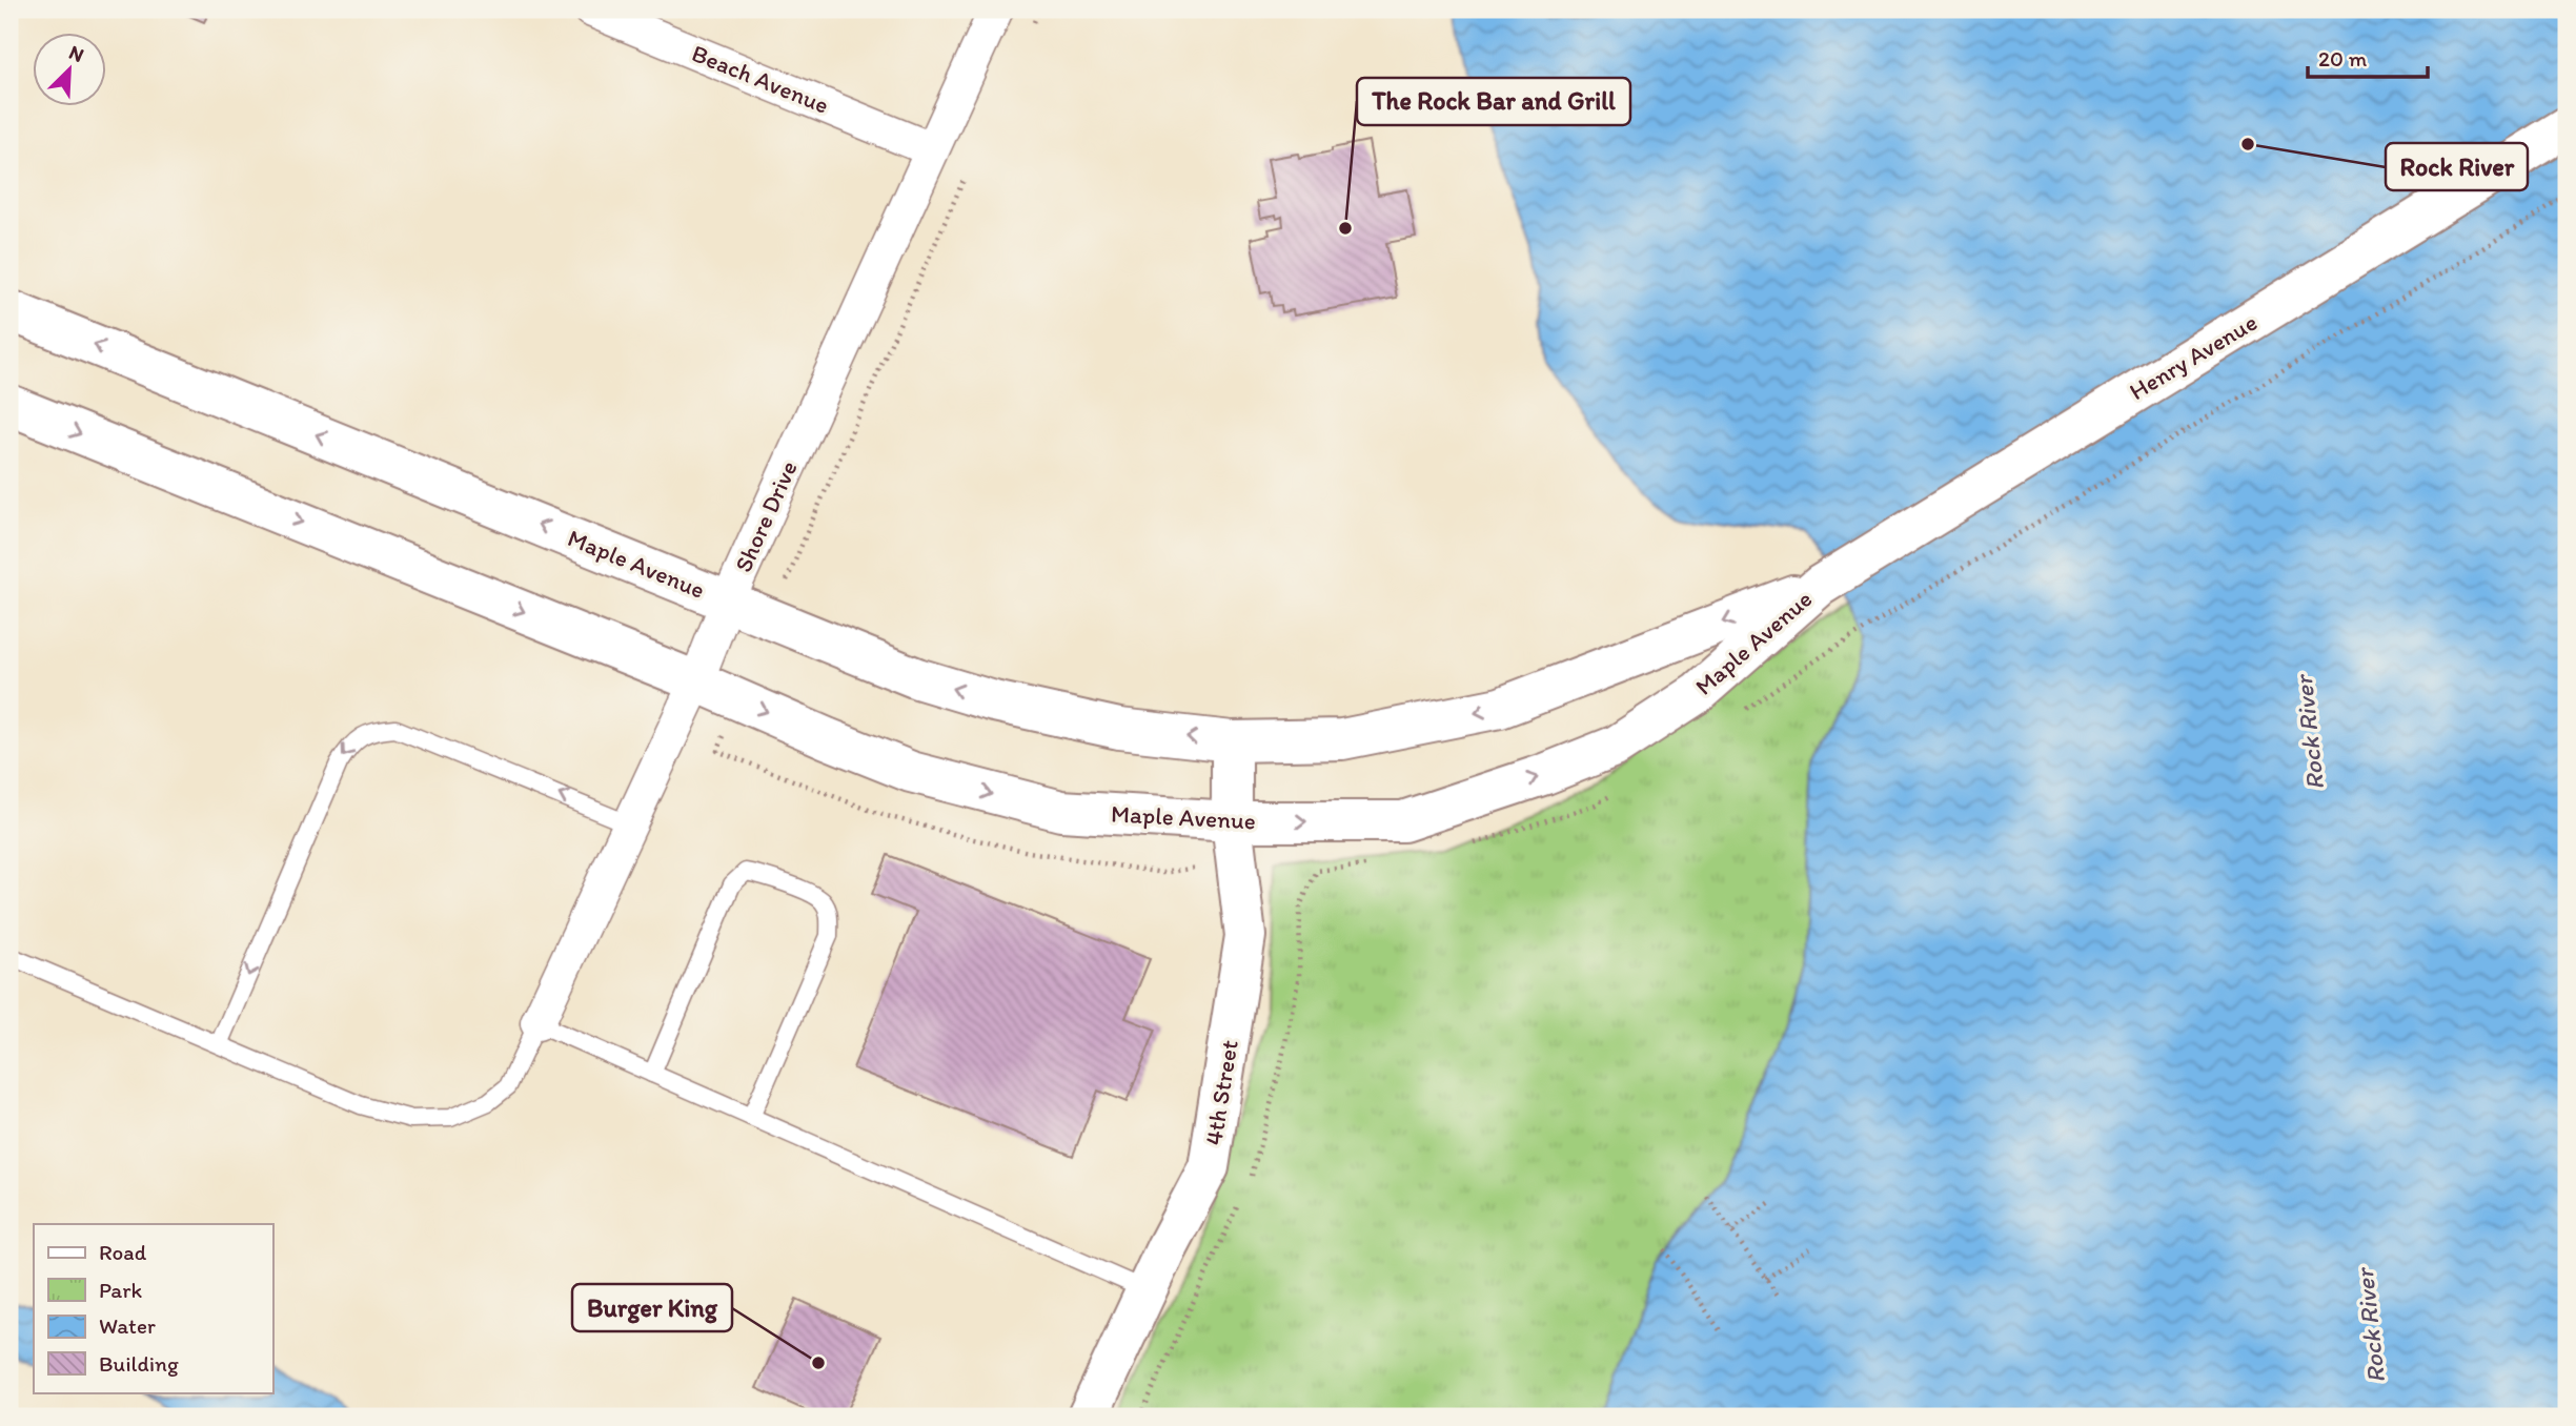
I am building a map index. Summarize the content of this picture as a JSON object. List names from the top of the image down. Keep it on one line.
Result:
{"streets":{"street":["Beach Avenue","Henry Avenue","Shore Drive","Maple Avenue","4th Street"]},"crossings":[["Beach Avenue","Shore Drive"],["Henry Avenue","Maple Avenue"],["Shore Drive","Maple Avenue"],["Maple Avenue","4th Street"]],"water":["Rock River"],"places":["Rock River","The Rock Bar and Grill","Burger King"],"legend":["Road","Park","Water","Building"],"scale_bar":"20 m","north":"top right"}
